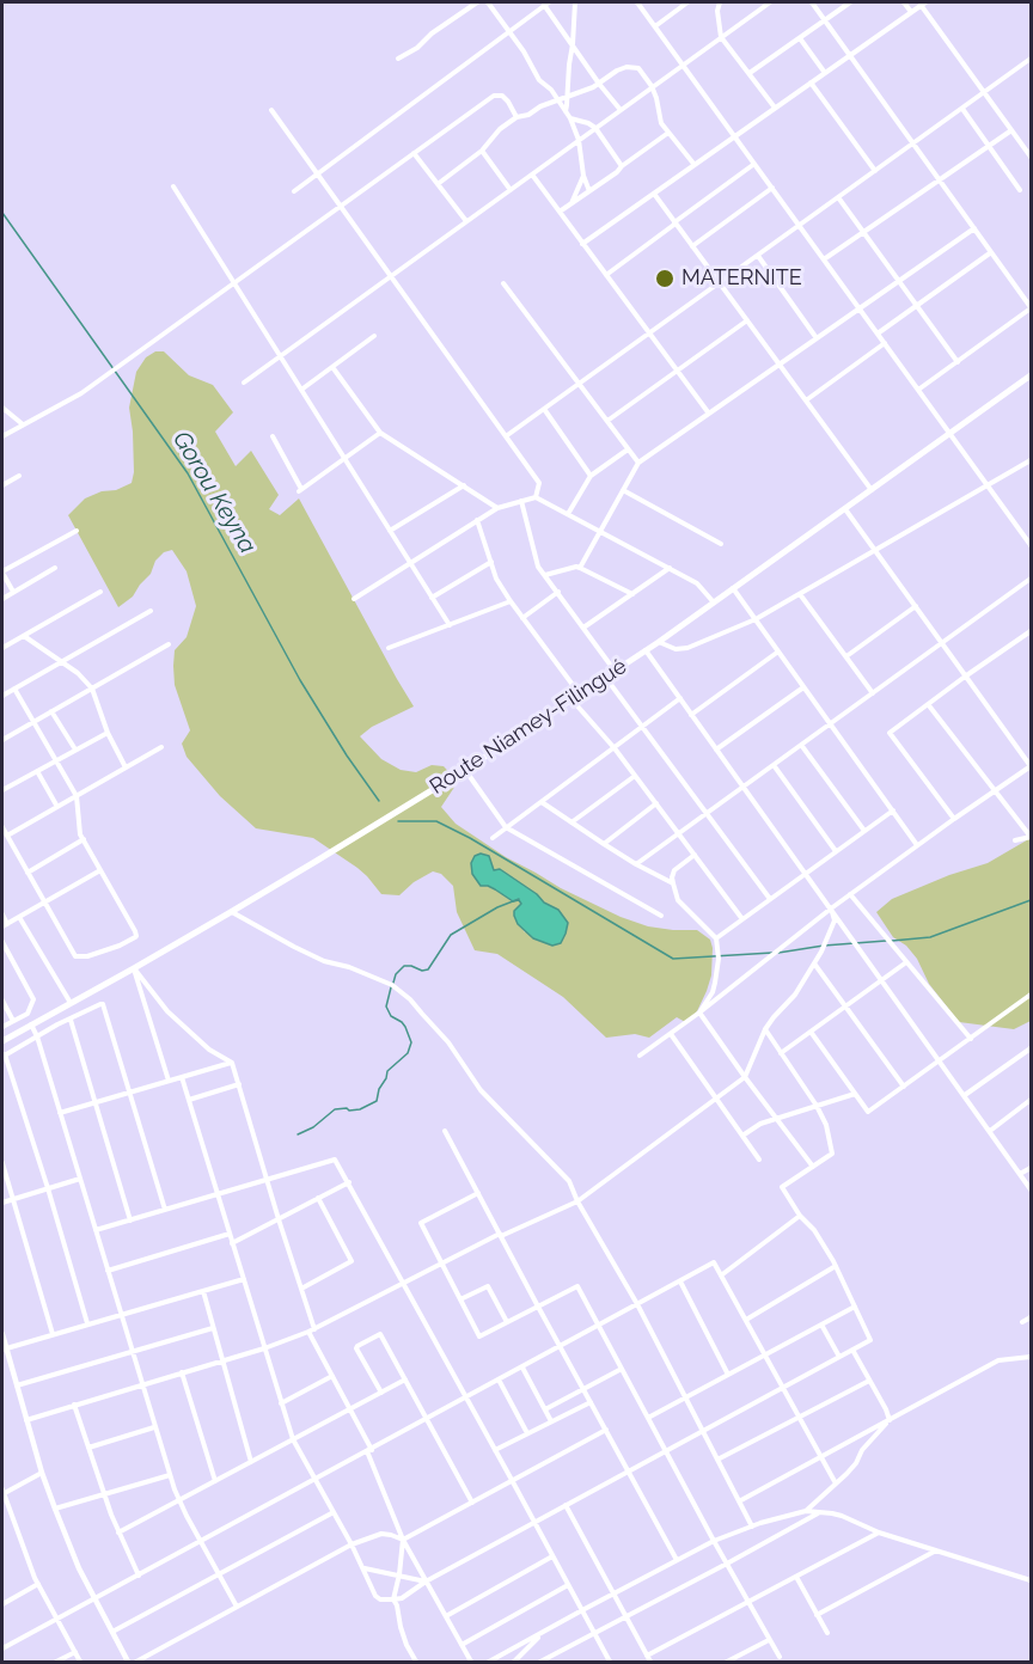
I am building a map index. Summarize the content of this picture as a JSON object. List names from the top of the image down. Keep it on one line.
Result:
{"streets":{"main road":["Route Niamey-Filingué"]},"water":["Gorou Keyna"],"places":["MATERNITE"]}
